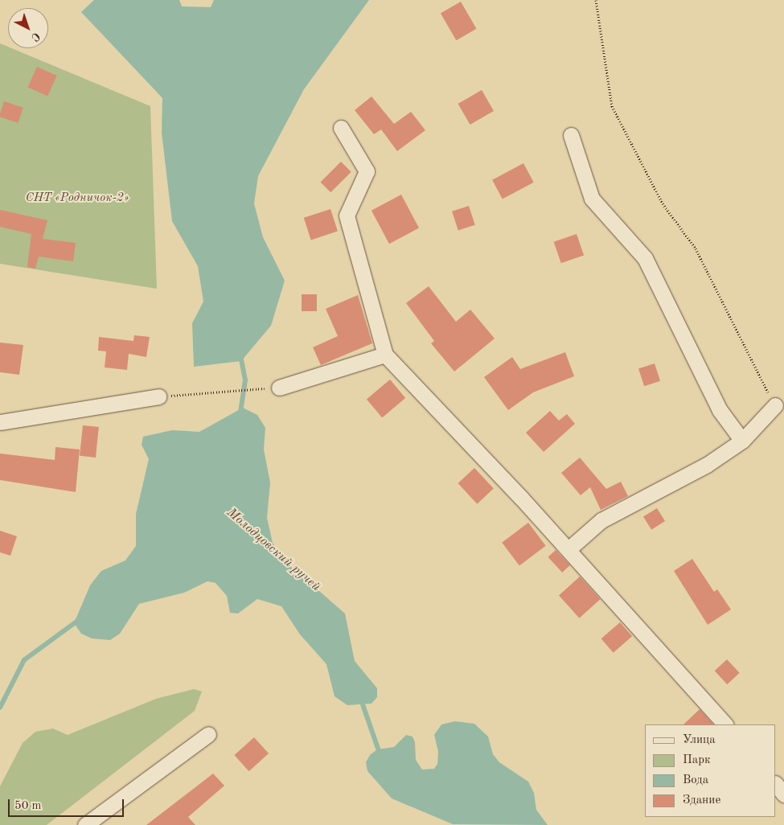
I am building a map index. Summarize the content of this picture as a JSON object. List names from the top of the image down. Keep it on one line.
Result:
{"water":["Молодцовский ручей"],"parks":["СНТ «Родничок-2»"],"legend":["Улица","Парк","Вода","Здание"],"scale_bar":"50 m","north":"bottom right"}
